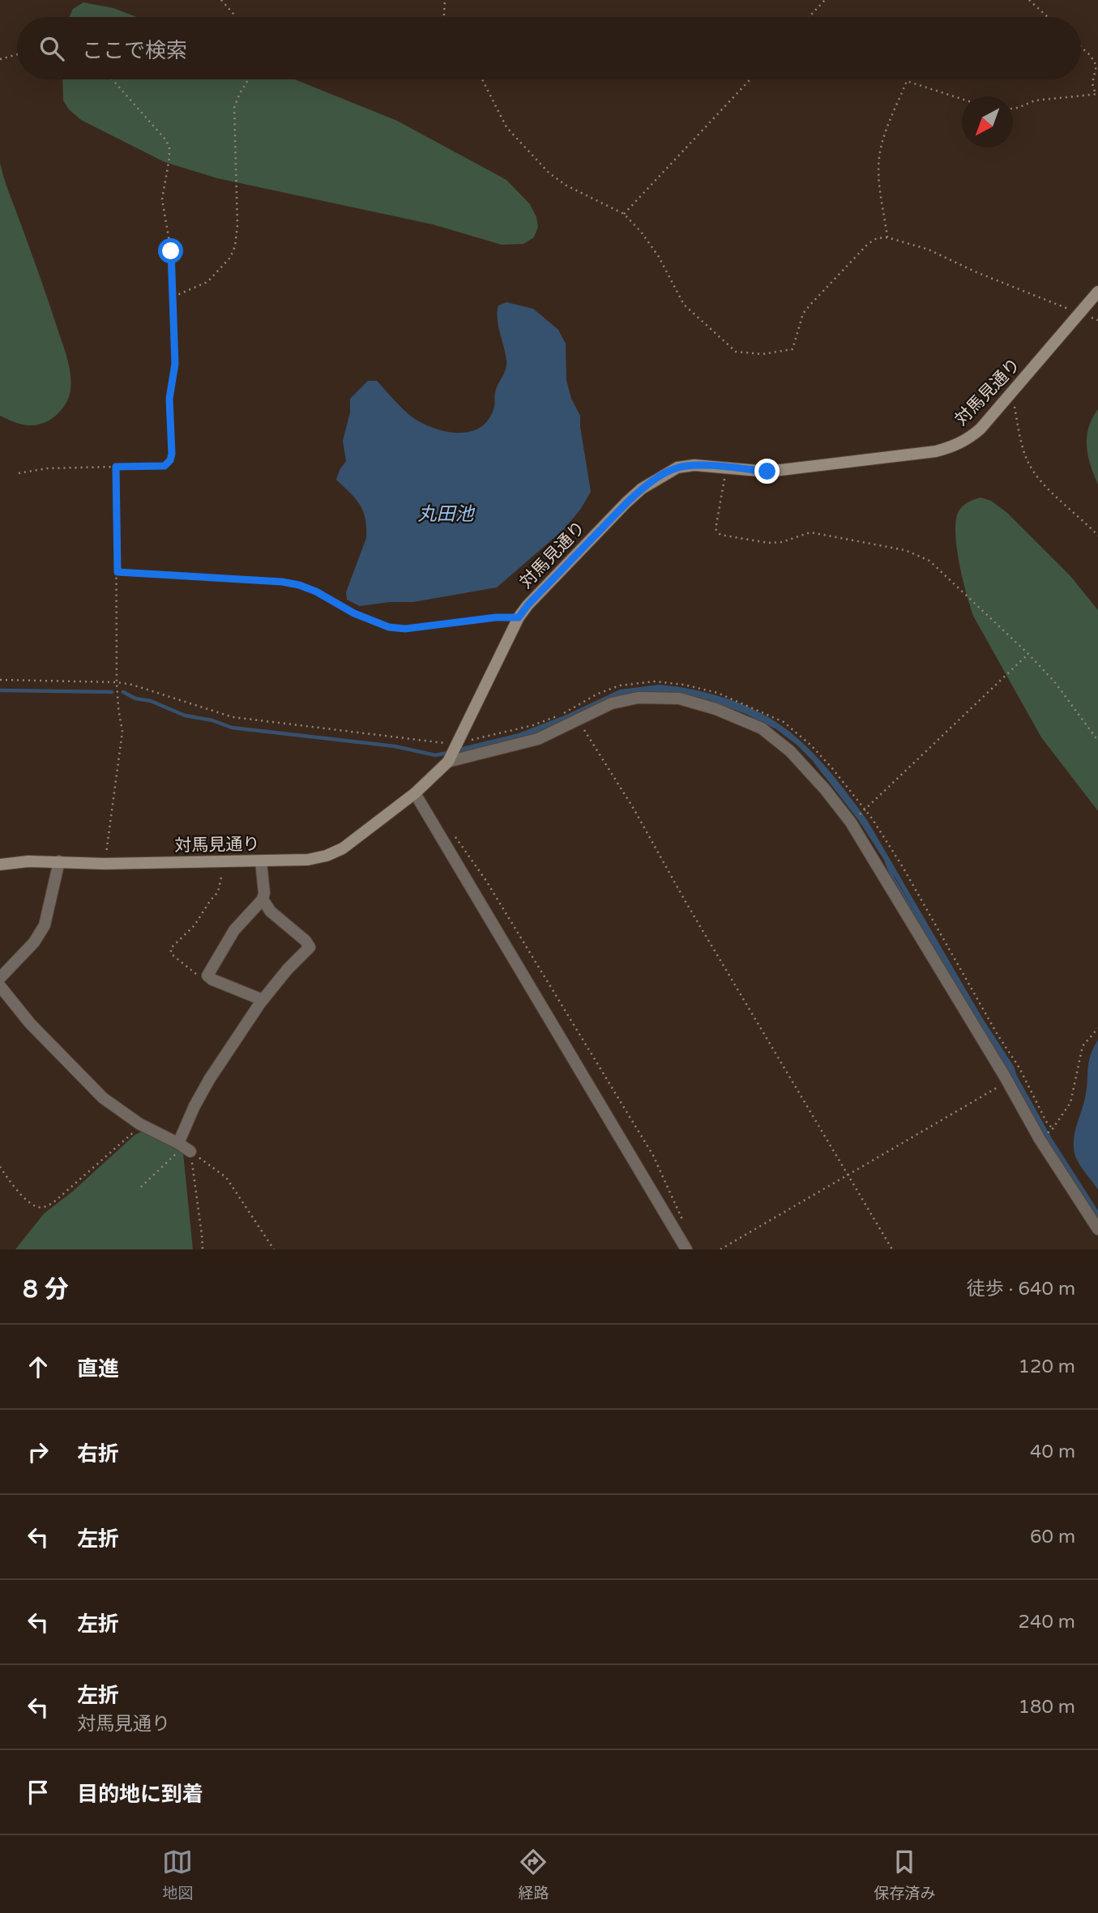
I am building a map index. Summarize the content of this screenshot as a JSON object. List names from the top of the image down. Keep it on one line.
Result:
{"streets":{"street":["対馬見通り"]},"water":["丸田池"],"north":"bottom left","page":{"search":"ここで検索","heading":["8 分","徒歩 · 640 m"],"list":[["直進","120 m"],["右折","40 m"],["左折","60 m"],["左折","240 m"],["左折","対馬見通り","180 m"],"目的地に到着"],"nav":["地図","経路","保存済み"]}}
